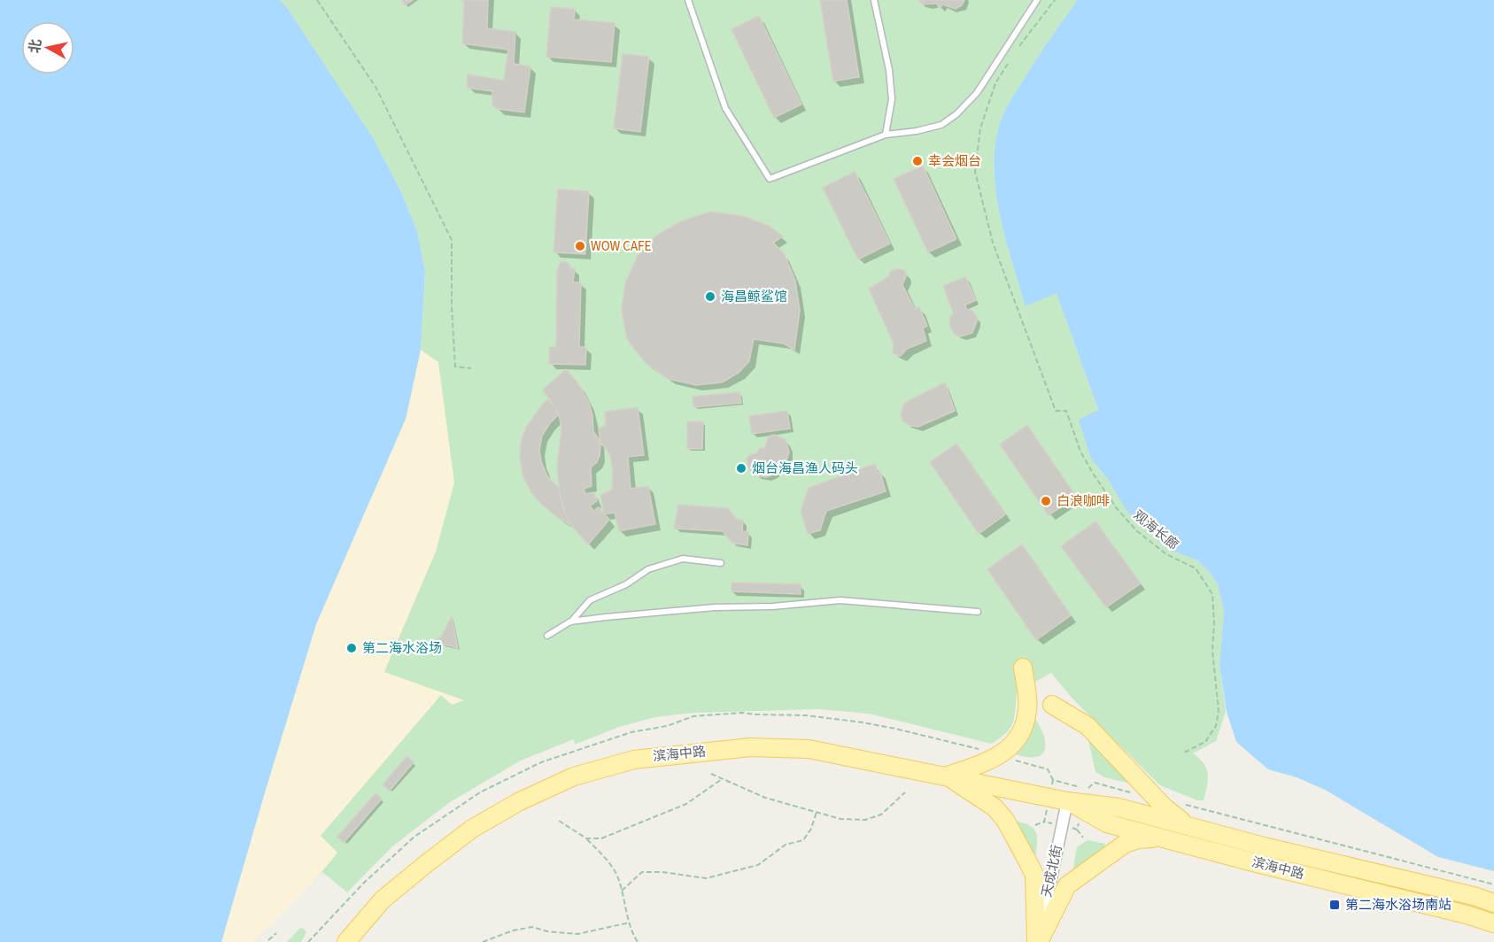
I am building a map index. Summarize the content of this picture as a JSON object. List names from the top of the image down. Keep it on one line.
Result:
{"streets":{"main road":["滨海中路"],"street":["天成北街"],"path":["观海长廊"]},"crossings":[["滨海中路","天成北街"]],"places":{"other":["幸会烟台","WOW CAFE","海昌鲸鲨馆","烟台海昌渔人码头","白浪咖啡","第二海水浴场"],"transit":["第二海水浴场南站"]},"north":"left"}
